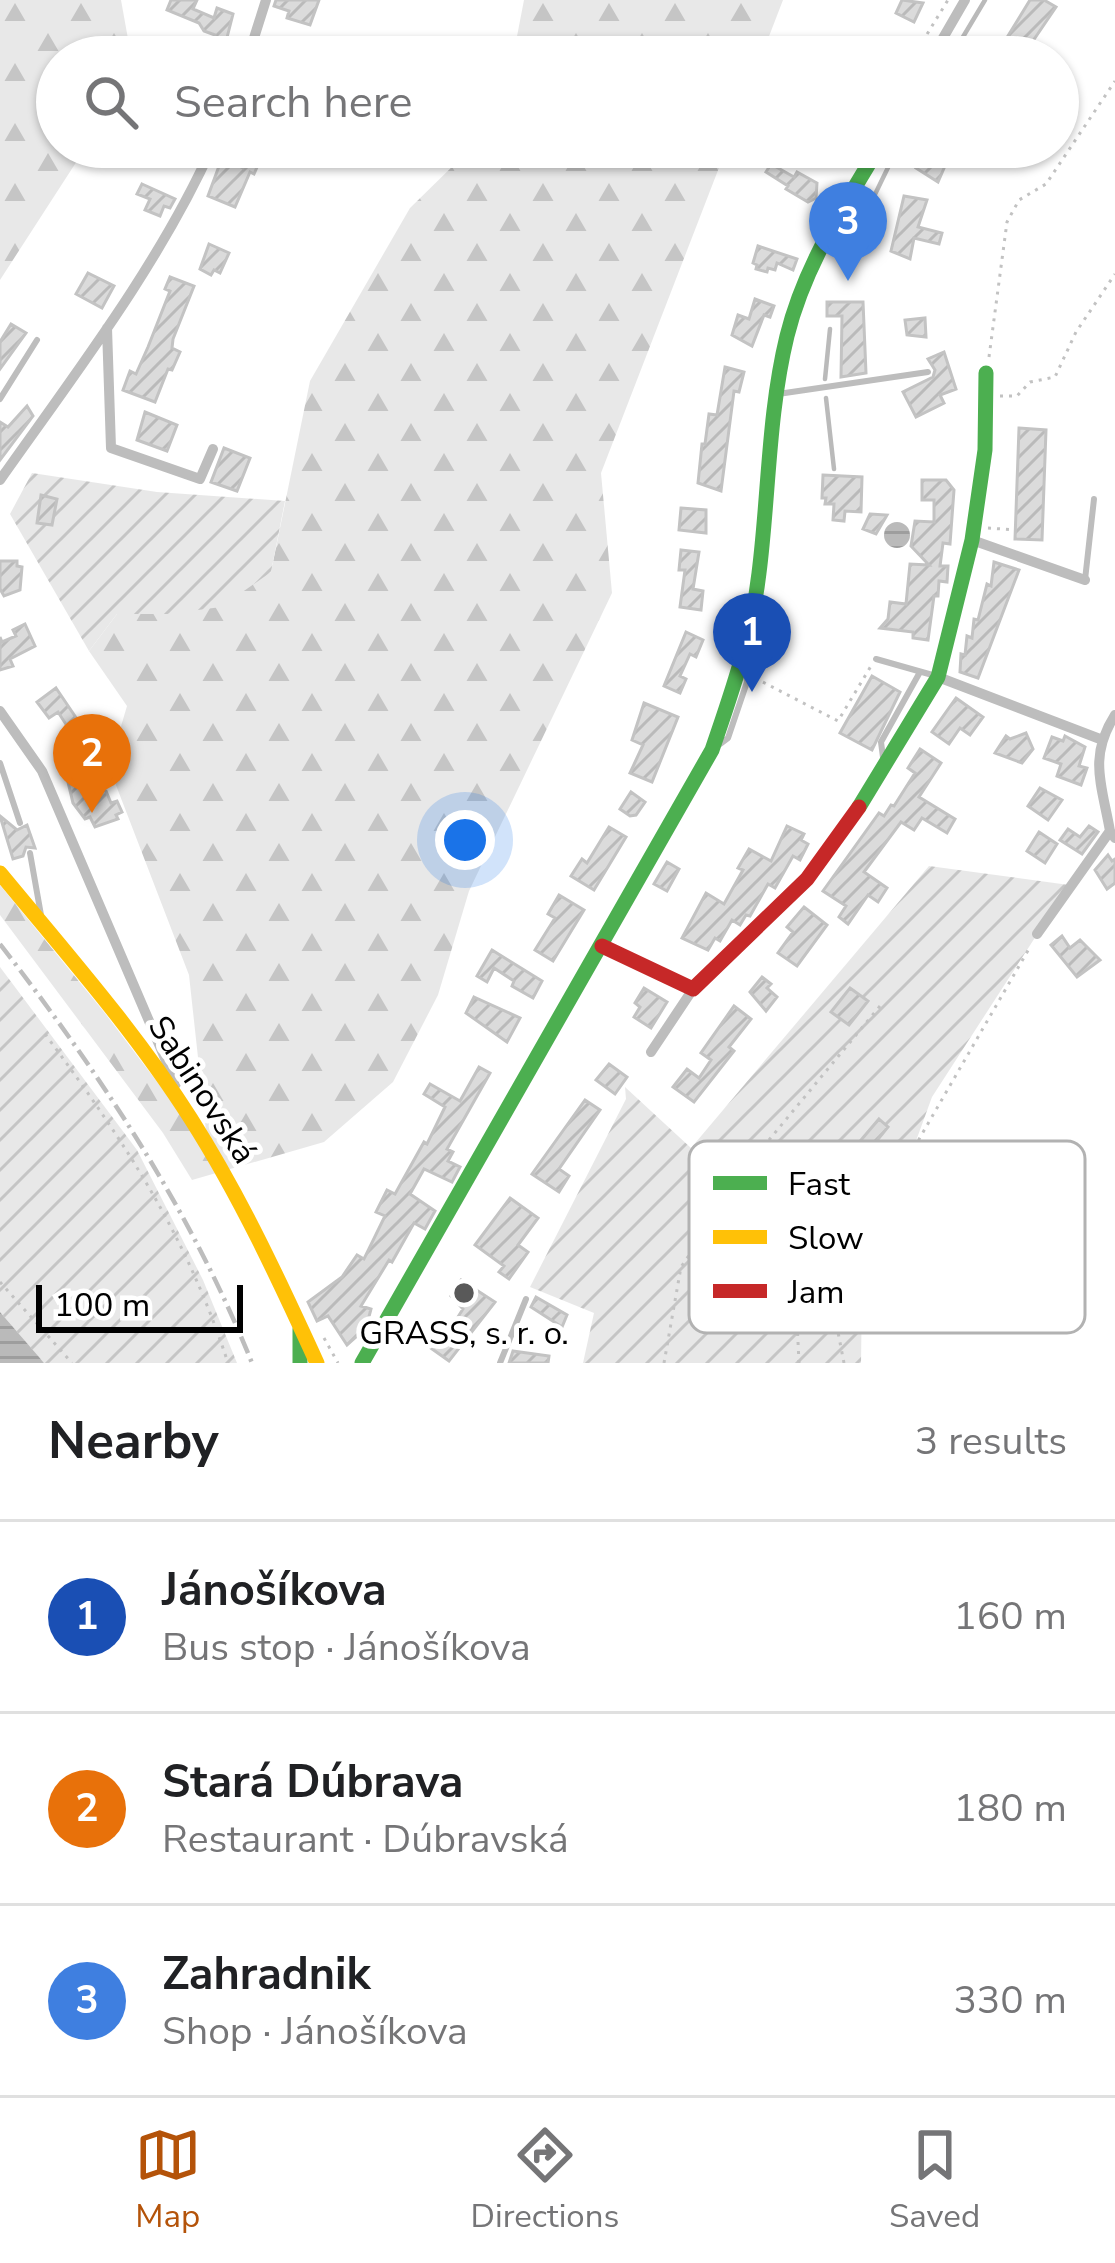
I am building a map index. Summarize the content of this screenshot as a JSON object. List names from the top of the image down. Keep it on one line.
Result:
{"streets":{"street":["Sabinovská"]},"places":["GRASS, s. r. o."],"legend":["Fast","Slow","Jam"],"scale_bar":"100 m","page":{"search":"Search here","pins":["3","1","2"],"scale":"100 m","heading":["Nearby","3 results"],"list":[{"mark":"1","name":"Jánošíkova","note":"Bus stop · Jánošíkova","value":"160 m"},{"mark":"2","name":"Stará Dúbrava","note":"Restaurant · Dúbravská","value":"180 m"},{"mark":"3","name":"Zahradnik","note":"Shop · Jánošíkova","value":"330 m"}],"nav":["Map","Directions","Saved"]}}
